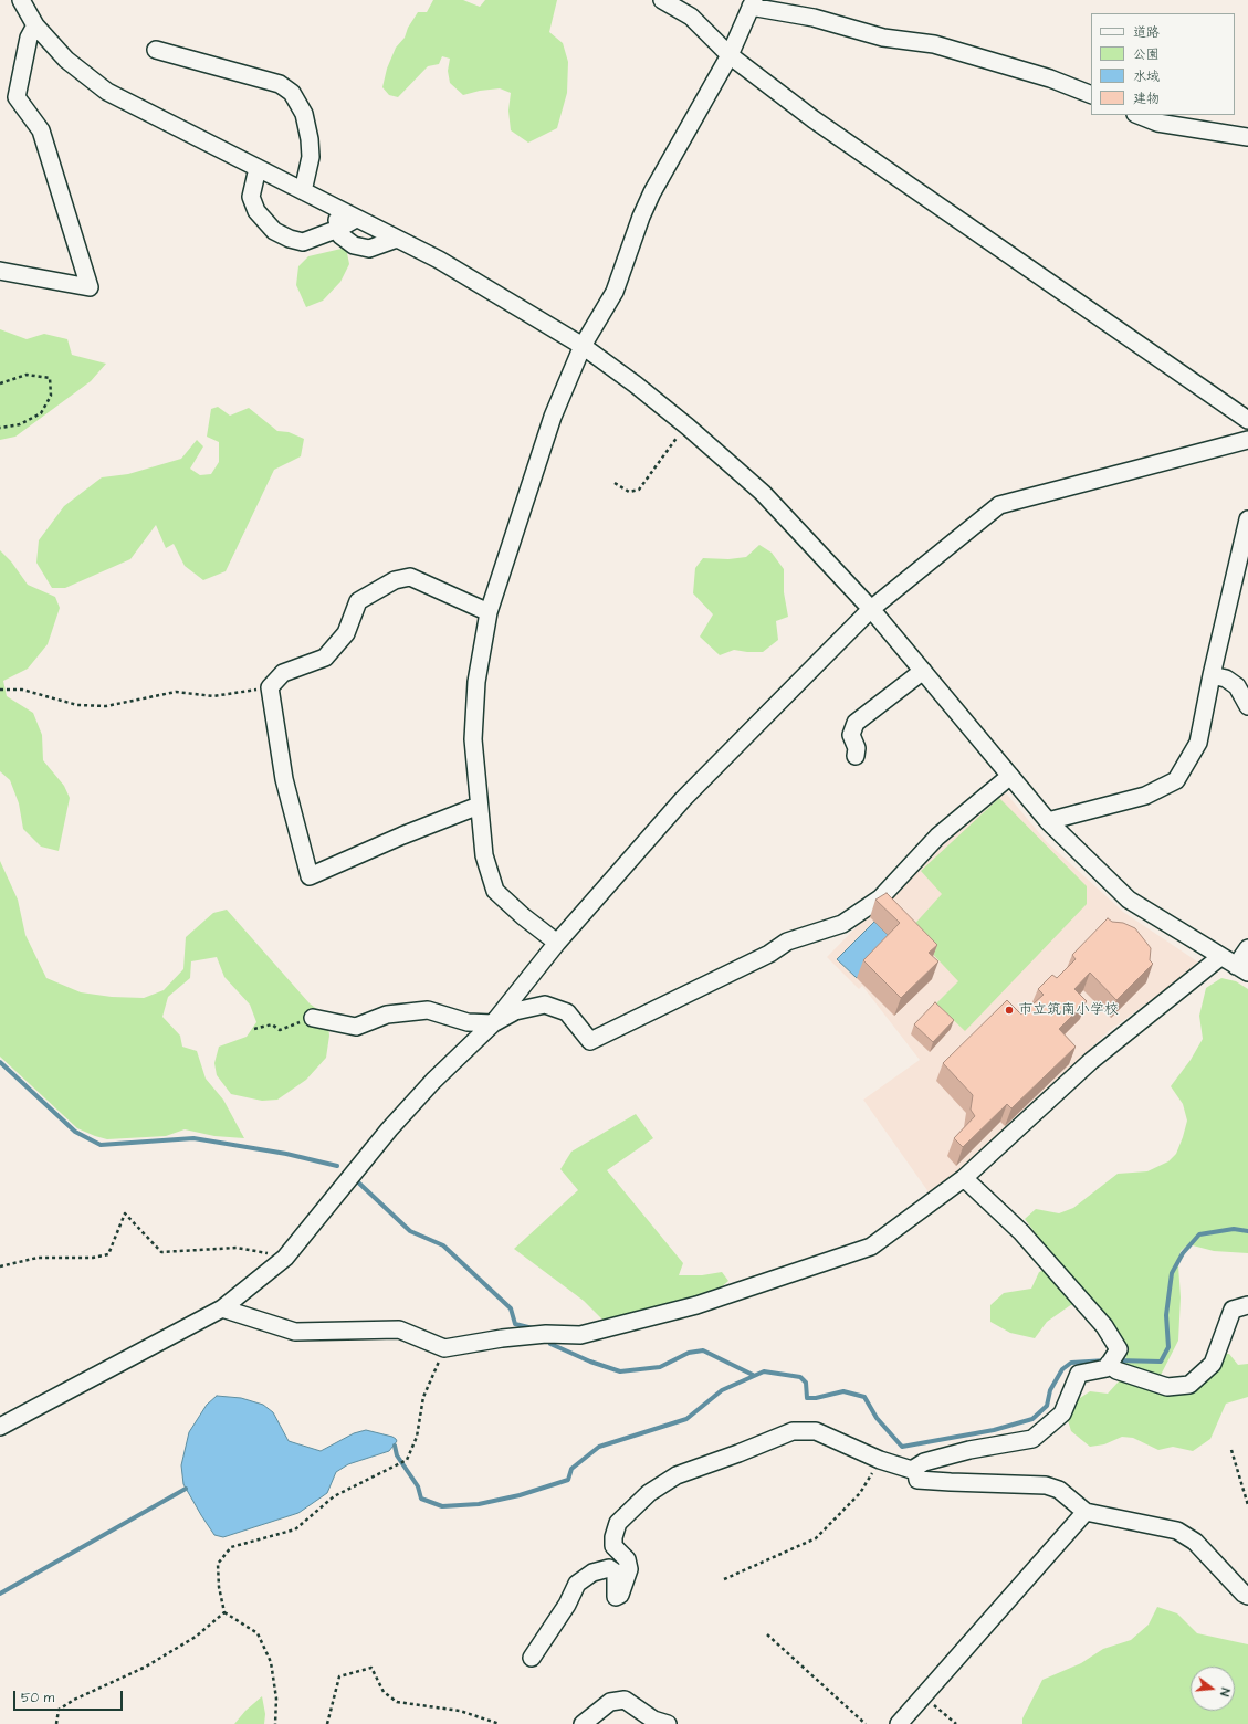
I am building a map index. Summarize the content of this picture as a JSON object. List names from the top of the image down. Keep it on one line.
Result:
{"places":["市立筑南小学校"],"legend":["道路","公園","水域","建物"],"scale_bar":"50 m","north":"right"}
